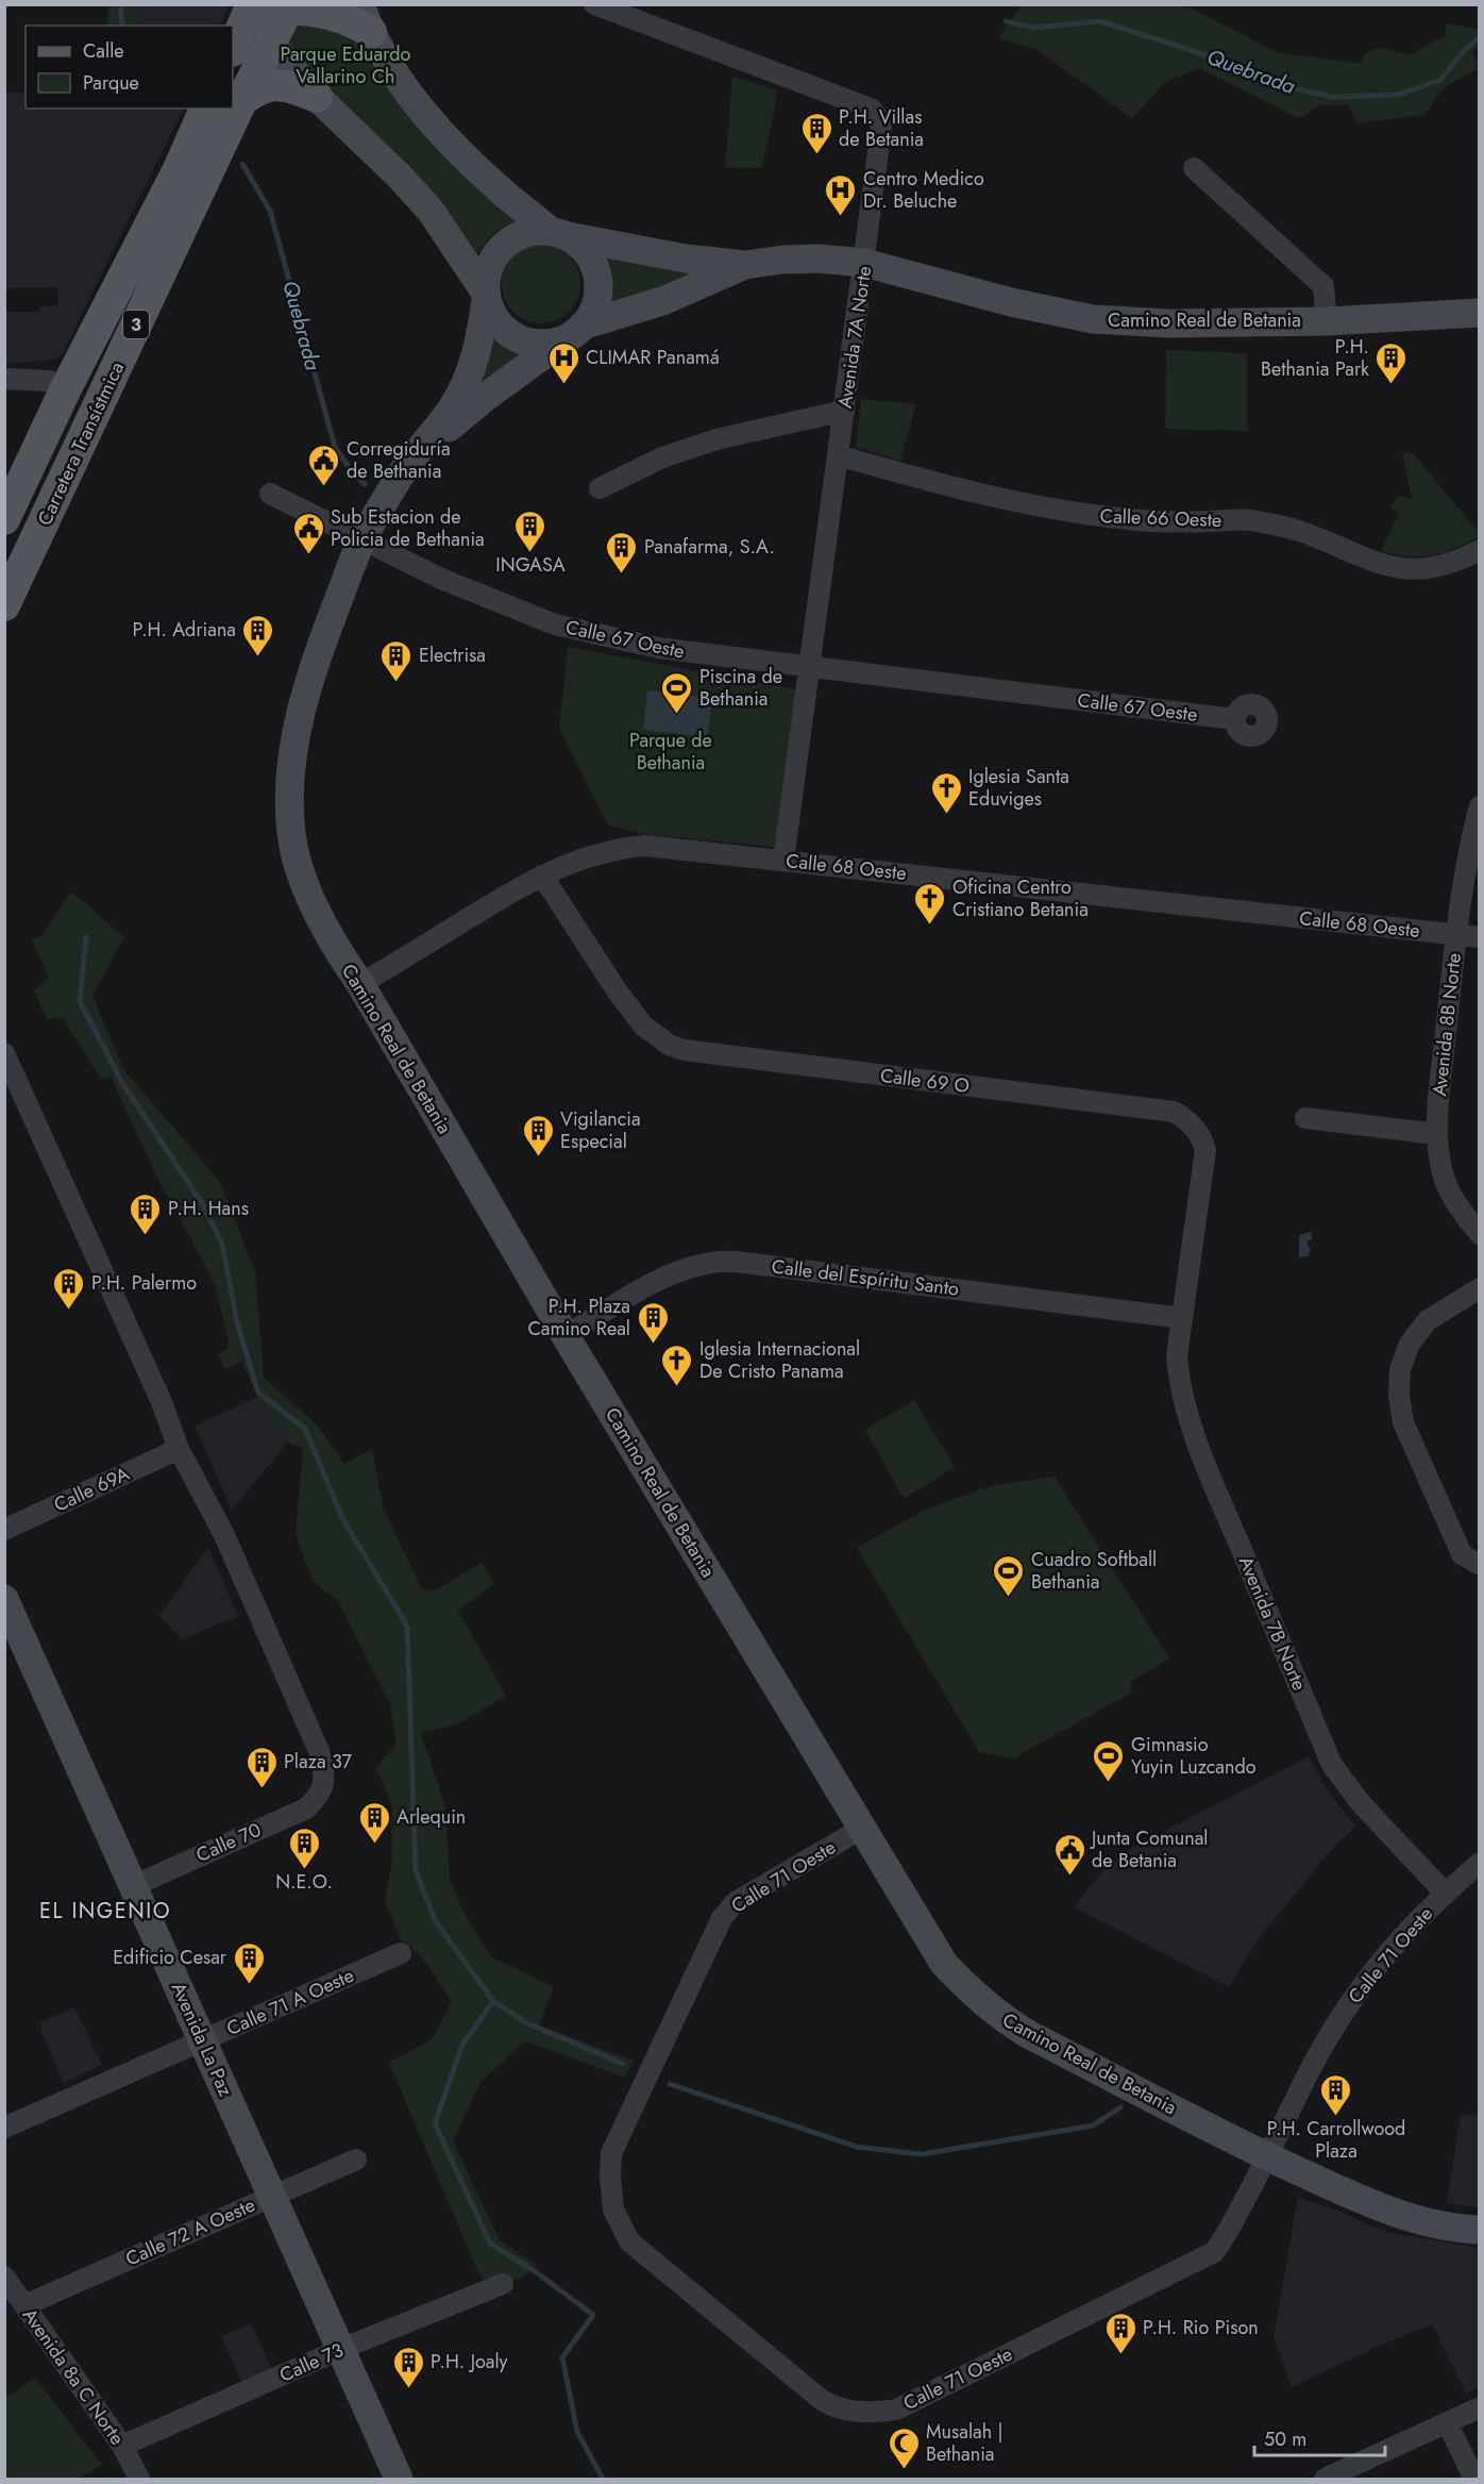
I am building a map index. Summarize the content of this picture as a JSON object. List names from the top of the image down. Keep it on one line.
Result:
{"streets":{"main road":["3","Carretera Transístmica"],"street":["Camino Real de Betania","Avenida 7A Norte","Calle 66 Oeste","Calle 67 Oeste","Calle 68 Oeste","Avenida 8B Norte","Calle 69 O","Calle del Espíritu Santo","Calle 69A","Avenida 7B Norte","Calle 70","Calle 71 Oeste","Calle 71 A Oeste","Avenida La Paz","Calle 72 A Oeste","Calle 73","Avenida 8a C Norte"]},"crossings":[["Camino Real de Betania","Avenida 7A Norte"],["Camino Real de Betania","Calle 67 Oeste"],["Camino Real de Betania","Calle 68 Oeste"],["Camino Real de Betania","Calle del Espíritu Santo"],["Camino Real de Betania","Calle 71 Oeste"],["Avenida 7A Norte","Calle 66 Oeste"],["Avenida 7A Norte","Calle 67 Oeste"],["Avenida 7A Norte","Calle 68 Oeste"],["Calle 68 Oeste","Avenida 8B Norte"],["Calle 68 Oeste","Calle 69 O"],["Calle 69 O","Calle del Espíritu Santo"],["Calle 69 O","Avenida 7B Norte"],["Calle del Espíritu Santo","Avenida 7B Norte"],["Calle 69A","Calle 70"],["Avenida 7B Norte","Calle 71 Oeste"],["Calle 70","Avenida La Paz"],["Calle 71 A Oeste","Avenida La Paz"],["Avenida La Paz","Calle 72 A Oeste"],["Avenida La Paz","Calle 73"],["Calle 72 A Oeste","Avenida 8a C Norte"],["Calle 73","Avenida 8a C Norte"]],"districts":["EL INGENIO"],"water":["Quebrada"],"parks":["Parque Eduardo Vallarino Ch","Parque de Bethania"],"places":{"building":["P.H. Villas de Betania","P.H. Bethania Park","INGASA","Panafarma, S.A.","P.H. Adriana","Electrisa","Vigilancia Especial","P.H. Hans","P.H. Palermo","P.H. Plaza Camino Real","Plaza 37","Arlequin","N.E.O.","Edificio Cesar","P.H. Carrollwood Plaza","P.H. Rio Pison","P.H. Joaly"],"hospital":["Centro Medico Dr. Beluche","CLIMAR Panamá"],"public building":["Corregiduría de Bethania","Sub Estacion de Policia de Bethania","Junta Comunal de Betania"],"sports":["Piscina de Bethania","Cuadro Softball Bethania","Gimnasio Yuyin Luzcando"],"church":["Iglesia Santa Eduviges","Oficina Centro Cristiano Betania","Iglesia Internacional De Cristo Panama"],"mosque":["Musalah | Bethania"]},"legend":["Calle","Parque"],"scale_bar":"50 m"}
